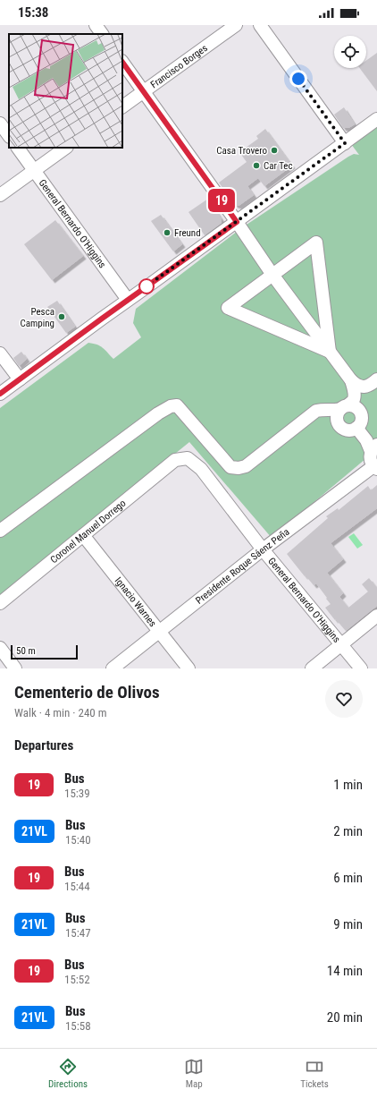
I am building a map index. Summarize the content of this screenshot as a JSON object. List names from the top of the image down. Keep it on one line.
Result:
{"streets":{"street":["Francisco Borges","General Bernardo O'Higgins","Coronel Manuel Dorrego","Presidente Roque Sáenz Peña","Ignacio Warnes"]},"crossings":[["General Bernardo O'Higgins","Coronel Manuel Dorrego"],["General Bernardo O'Higgins","Presidente Roque Sáenz Peña"],["Coronel Manuel Dorrego","Ignacio Warnes"],["Presidente Roque Sáenz Peña","Ignacio Warnes"]],"places":["Casa Trovero","Car Tec","Freund","Pesca Camping"],"lines":["bus line 19"],"scale_bar":"50 m","page":{"status":"15:38","on_map":"19","scale":"50 m","heading":[["Cementerio de Olivos","Walk · 4 min · 240 m"],"Departures"],"list":[{"mark":"19","name":"Bus","note":"15:39","value":"1 min"},{"mark":"21VL","name":"Bus","note":"15:40","value":"2 min"},{"mark":"19","name":"Bus","note":"15:44","value":"6 min"},{"mark":"21VL","name":"Bus","note":"15:47","value":"9 min"},{"mark":"19","name":"Bus","note":"15:52","value":"14 min"},{"mark":"21VL","name":"Bus","note":"15:58","value":"20 min"}],"tabs":["Directions","Map","Tickets"]}}
